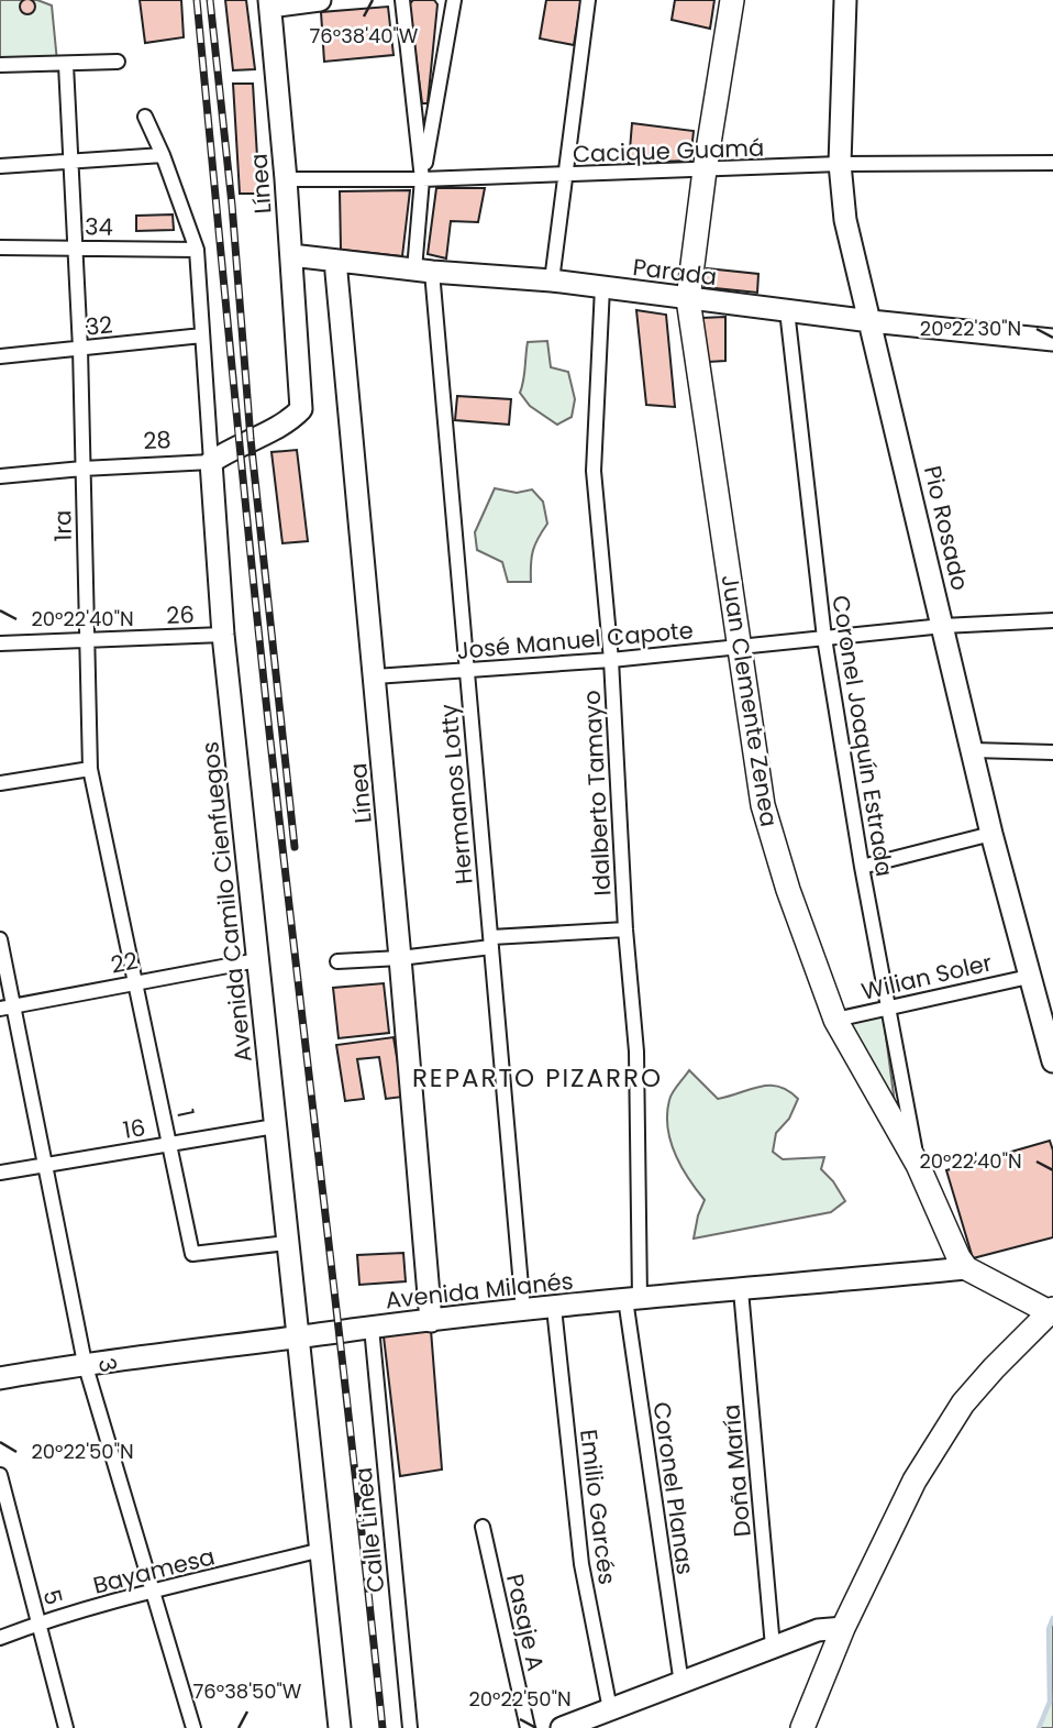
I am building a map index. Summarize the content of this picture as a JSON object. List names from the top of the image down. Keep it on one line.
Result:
{"streets":{"main road":["Juan Clemente Zenea"],"street":["Cacique Guamá","Línea","34","Parada","32","28","1ra","Pio Rosado","26","José Manuel Capote","Coronel Joaquín Estrada","Idalberto Tamayo","Hermanos Lotty","Avenida Camilo Cienfuegos","22","Wilian Soler","1","16","Avenida Milanés","3","Doña María","Coronel Planas","Emilio Garcés","Calle Linea","Bayamesa","5","Pasaje A"]},"crossings":[["Cacique Guamá","Línea"],["Cacique Guamá","Pio Rosado"],["Cacique Guamá","Juan Clemente Zenea"],["Cacique Guamá","Hermanos Lotty"],["Línea","Parada"],["Línea","28"],["Línea","José Manuel Capote"],["Línea","Avenida Milanés"],["34","1ra"],["Parada","Pio Rosado"],["Parada","Juan Clemente Zenea"],["Parada","Coronel Joaquín Estrada"],["Parada","Idalberto Tamayo"],["Parada","Hermanos Lotty"],["32","1ra"],["28","1ra"],["28","Avenida Camilo Cienfuegos"],["1ra","26"],["1ra","22"],["1ra","1"],["Pio Rosado","José Manuel Capote"],["Pio Rosado","Wilian Soler"],["26","Avenida Camilo Cienfuegos"],["José Manuel Capote","Juan Clemente Zenea"],["José Manuel Capote","Coronel Joaquín Estrada"],["José Manuel Capote","Idalberto Tamayo"],["José Manuel Capote","Hermanos Lotty"],["Juan Clemente Zenea","Coronel Joaquín Estrada"],["Juan Clemente Zenea","Wilian Soler"],["Juan Clemente Zenea","Avenida Milanés"],["Coronel Joaquín Estrada","Wilian Soler"],["Idalberto Tamayo","Avenida Milanés"],["Idalberto Tamayo","Coronel Planas"],["Hermanos Lotty","Avenida Milanés"],["Avenida Camilo Cienfuegos","22"],["Avenida Camilo Cienfuegos","1"],["Avenida Camilo Cienfuegos","16"],["Avenida Camilo Cienfuegos","Avenida Milanés"],["Avenida Camilo Cienfuegos","Bayamesa"],["22","1"],["22","3"],["1","16"],["16","3"],["Avenida Milanés","3"],["Avenida Milanés","Doña María"],["Avenida Milanés","Coronel Planas"],["Avenida Milanés","Emilio Garcés"],["Avenida Milanés","Calle Linea"],["3","Bayamesa"],["Bayamesa","5"]],"districts":["REPARTO PIZARRO"],"coordinates":["76°38'40\"W","20°22'30\"N","20°22'40\"N","20°22'50\"N","76°38'50\"W"]}
